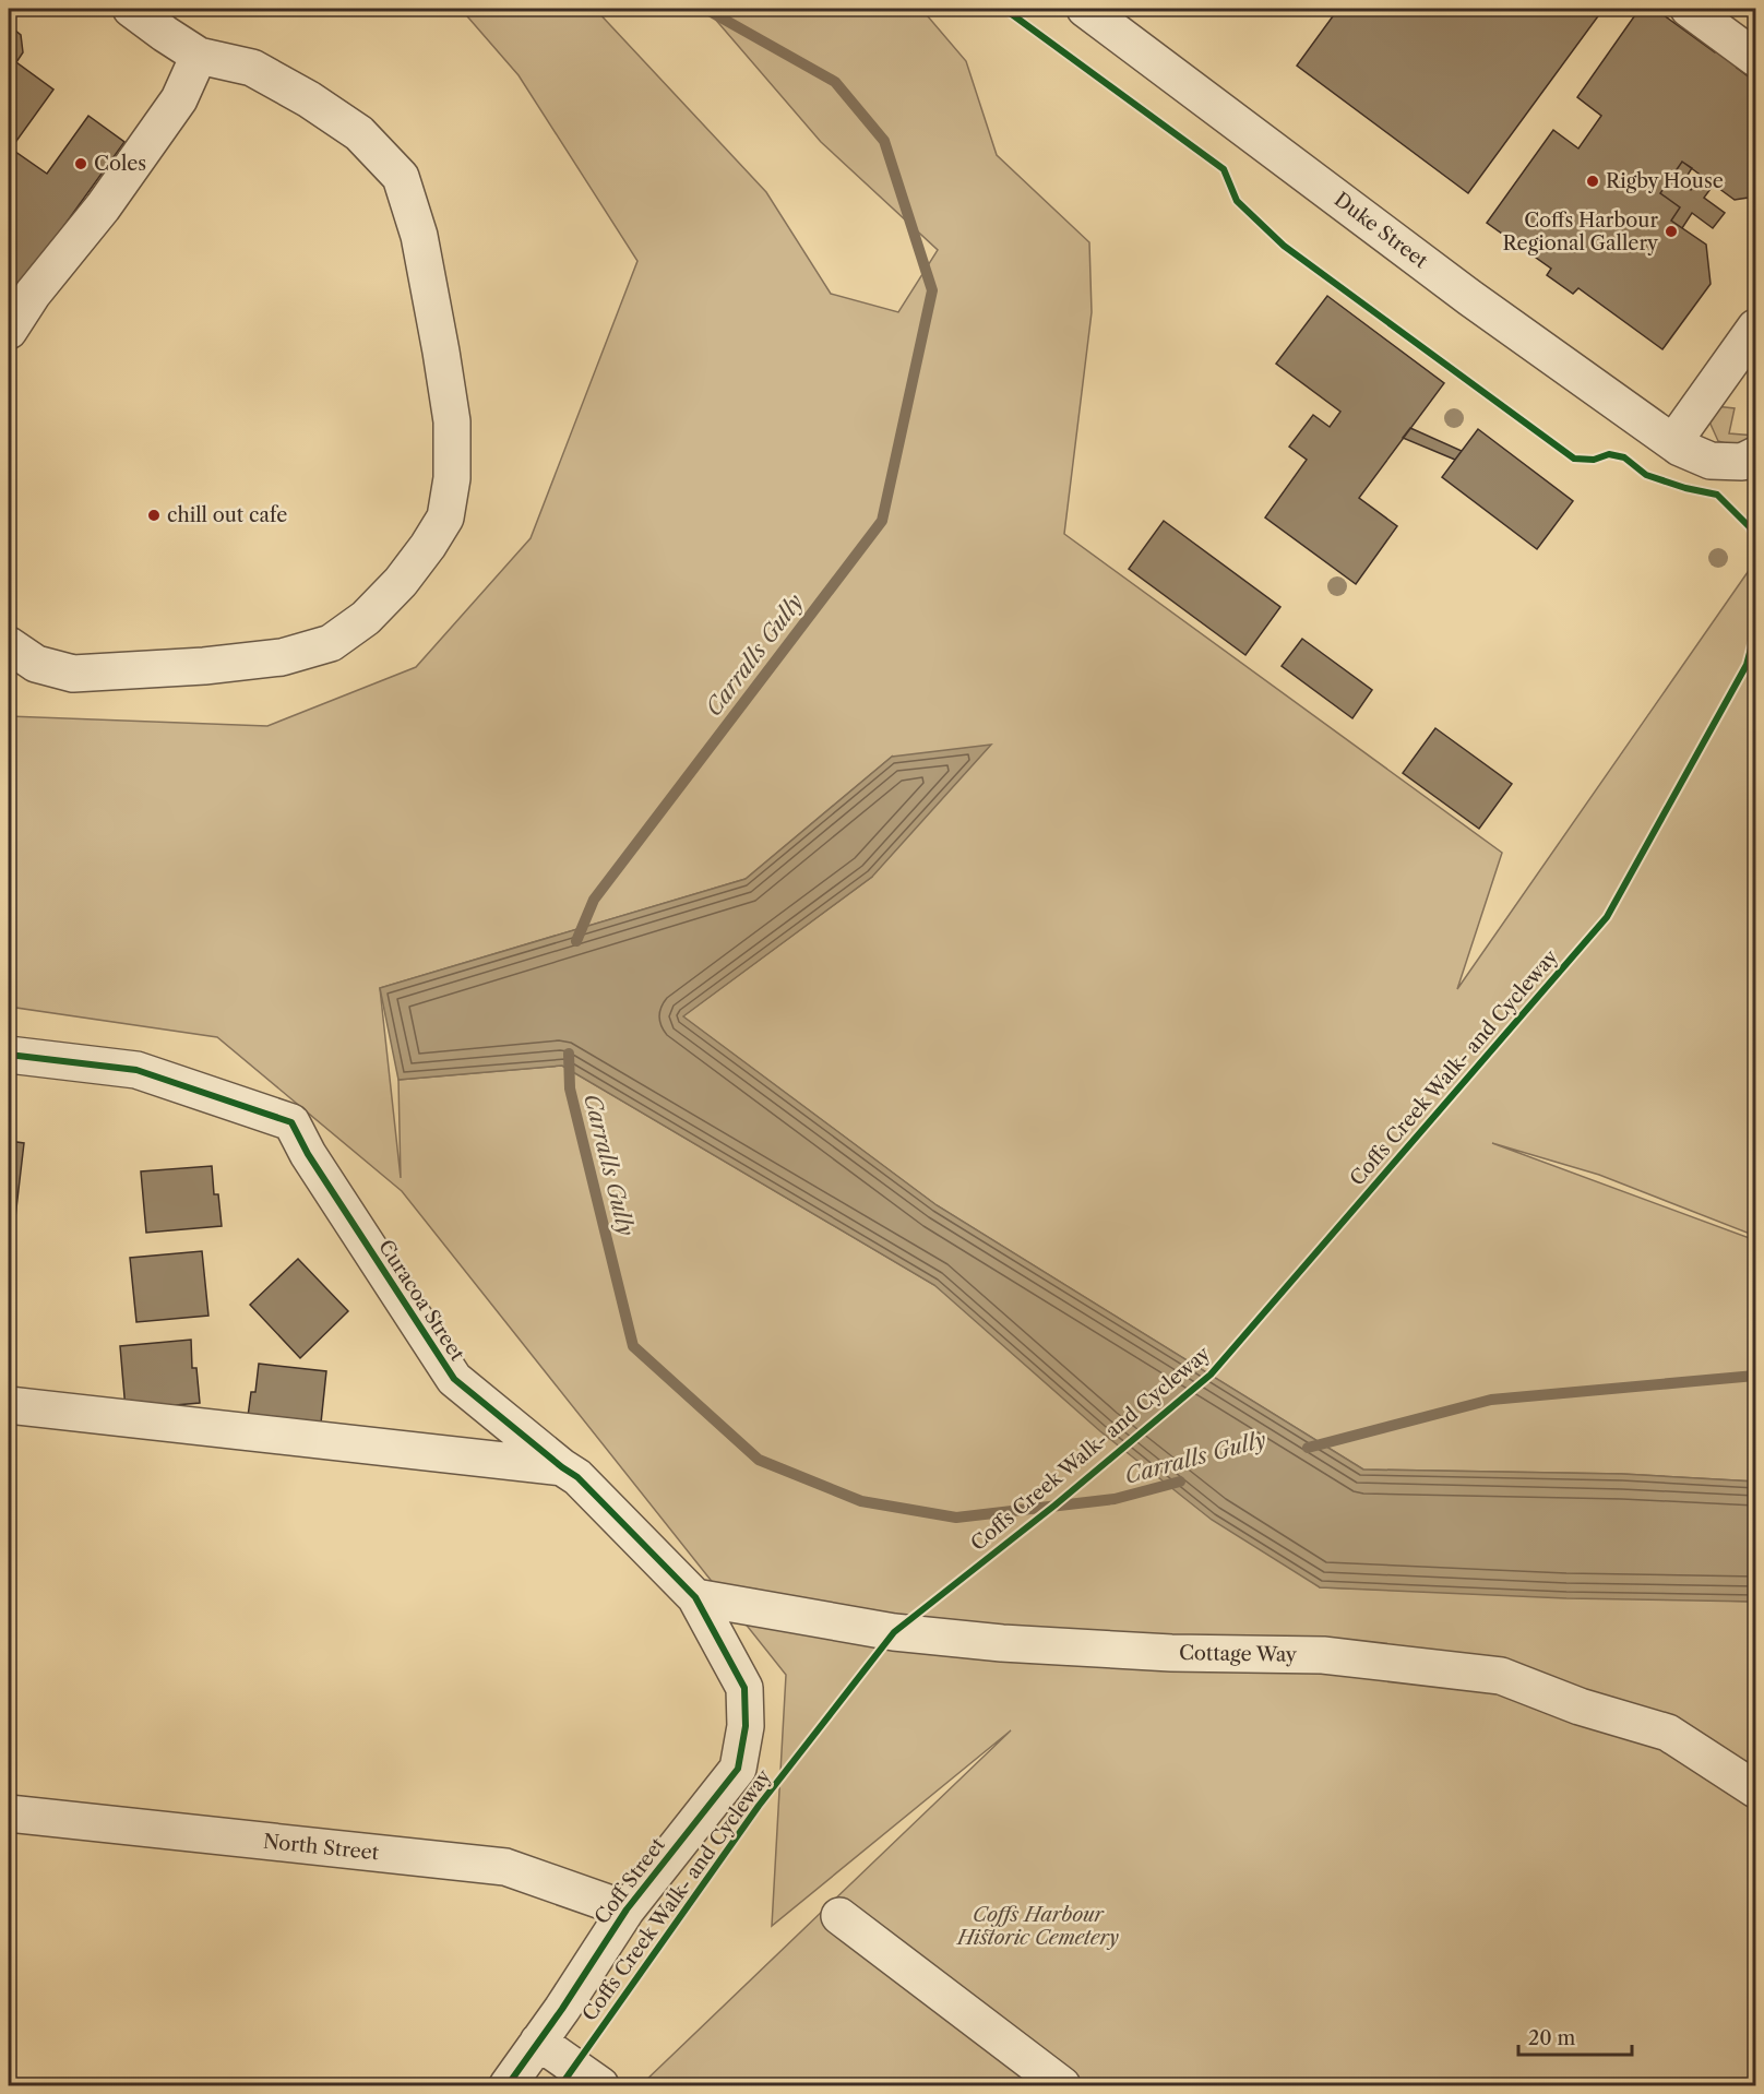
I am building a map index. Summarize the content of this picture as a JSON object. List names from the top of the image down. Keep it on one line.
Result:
{"streets":{"street":["Duke Street","Curacoa Street","Cottage Way","North Street","Coff Street"],"cycle path":["Coffs Creek Walk- and Cycleway"]},"crossings":[["Curacoa Street","Cottage Way"],["Curacoa Street","Coff Street"],["North Street","Coff Street"]],"water":["Carralls Gully"],"parks":["Coffs Harbour Historic Cemetery"],"places":["Coles","Rigby House","Coffs Harbour Regional Gallery","chill out cafe"],"scale_bar":"20 m"}
